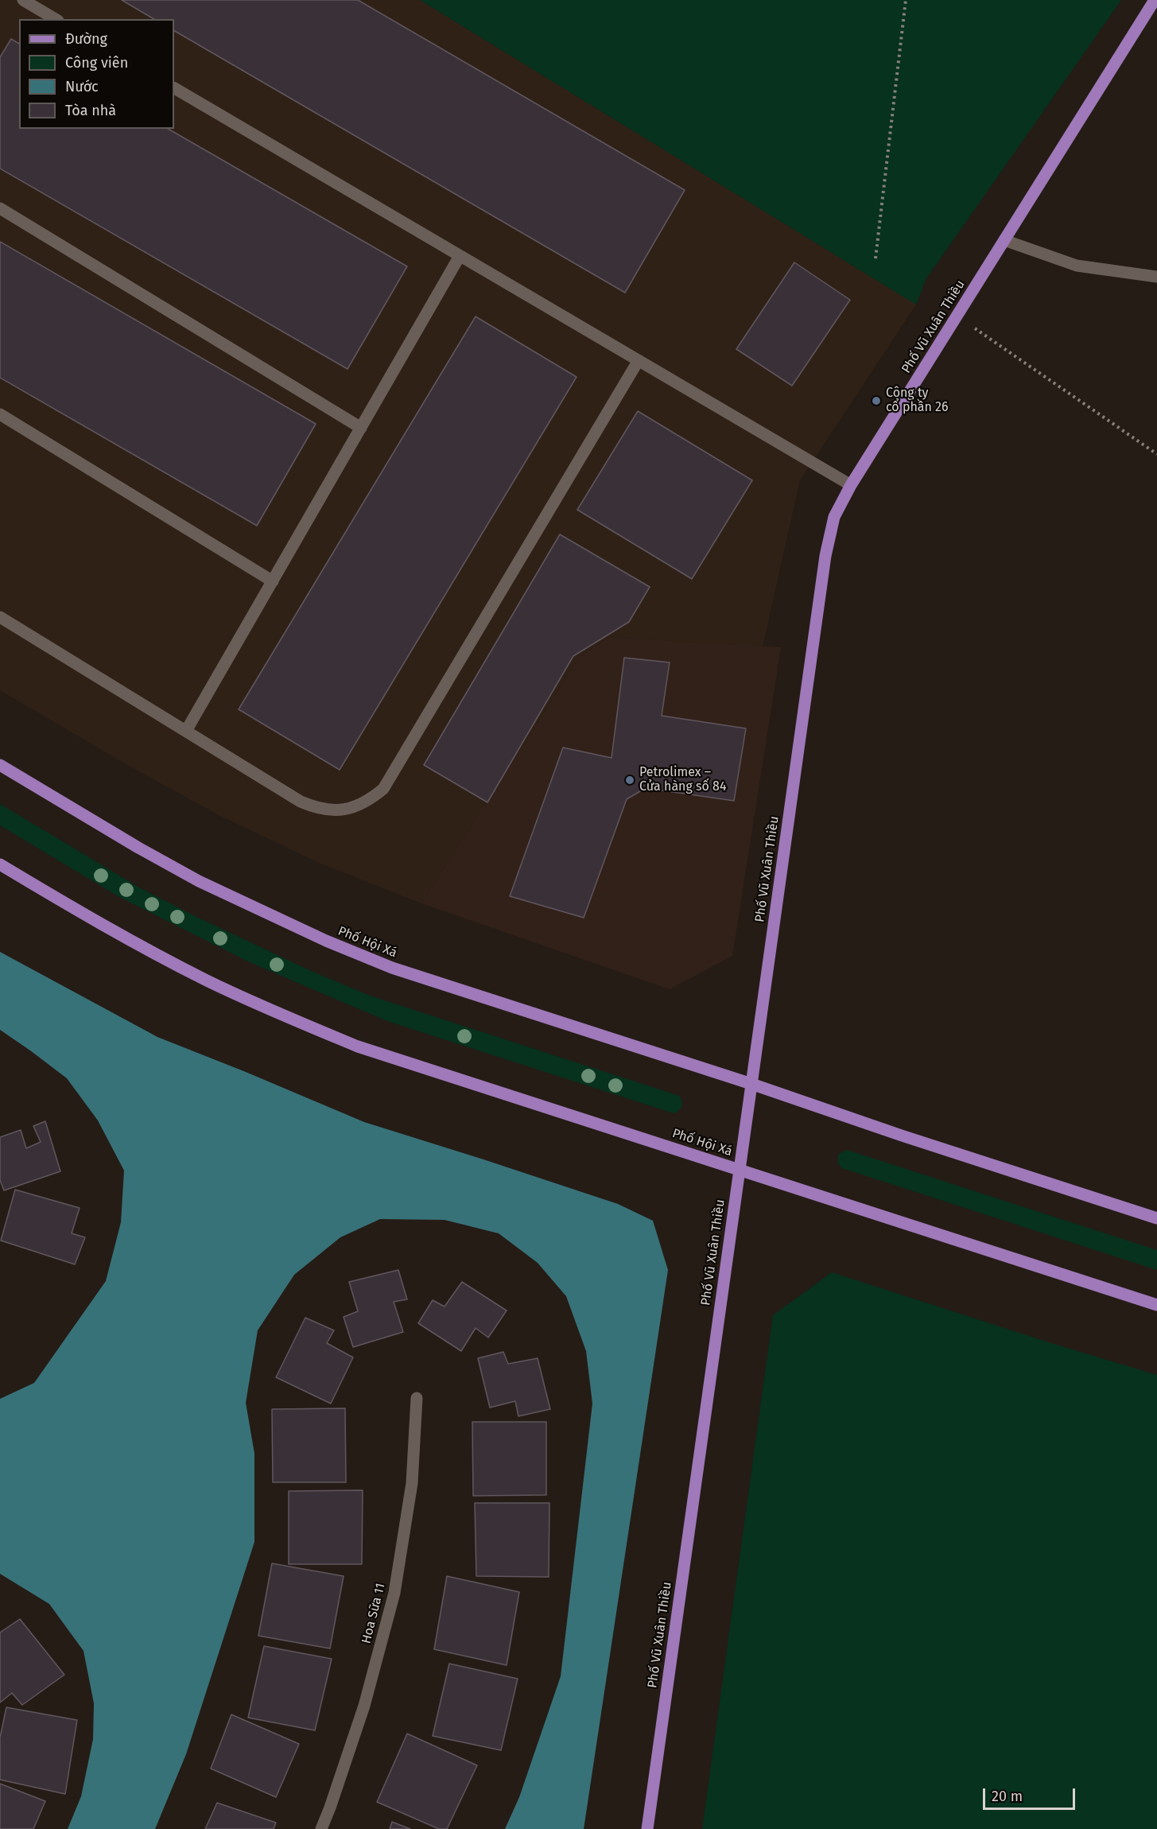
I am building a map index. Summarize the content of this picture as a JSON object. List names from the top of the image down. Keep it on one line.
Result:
{"streets":{"main road":["Phố Vũ Xuân Thiều","Phố Hội Xá"],"street":["Hoa Sữa 11"]},"crossings":[["Phố Vũ Xuân Thiều","Phố Hội Xá"]],"places":["Công ty cổ phần 26","Petrolimex – Cửa hàng số 84"],"legend":["Đường","Công viên","Nước","Tòa nhà"],"scale_bar":"20 m"}
